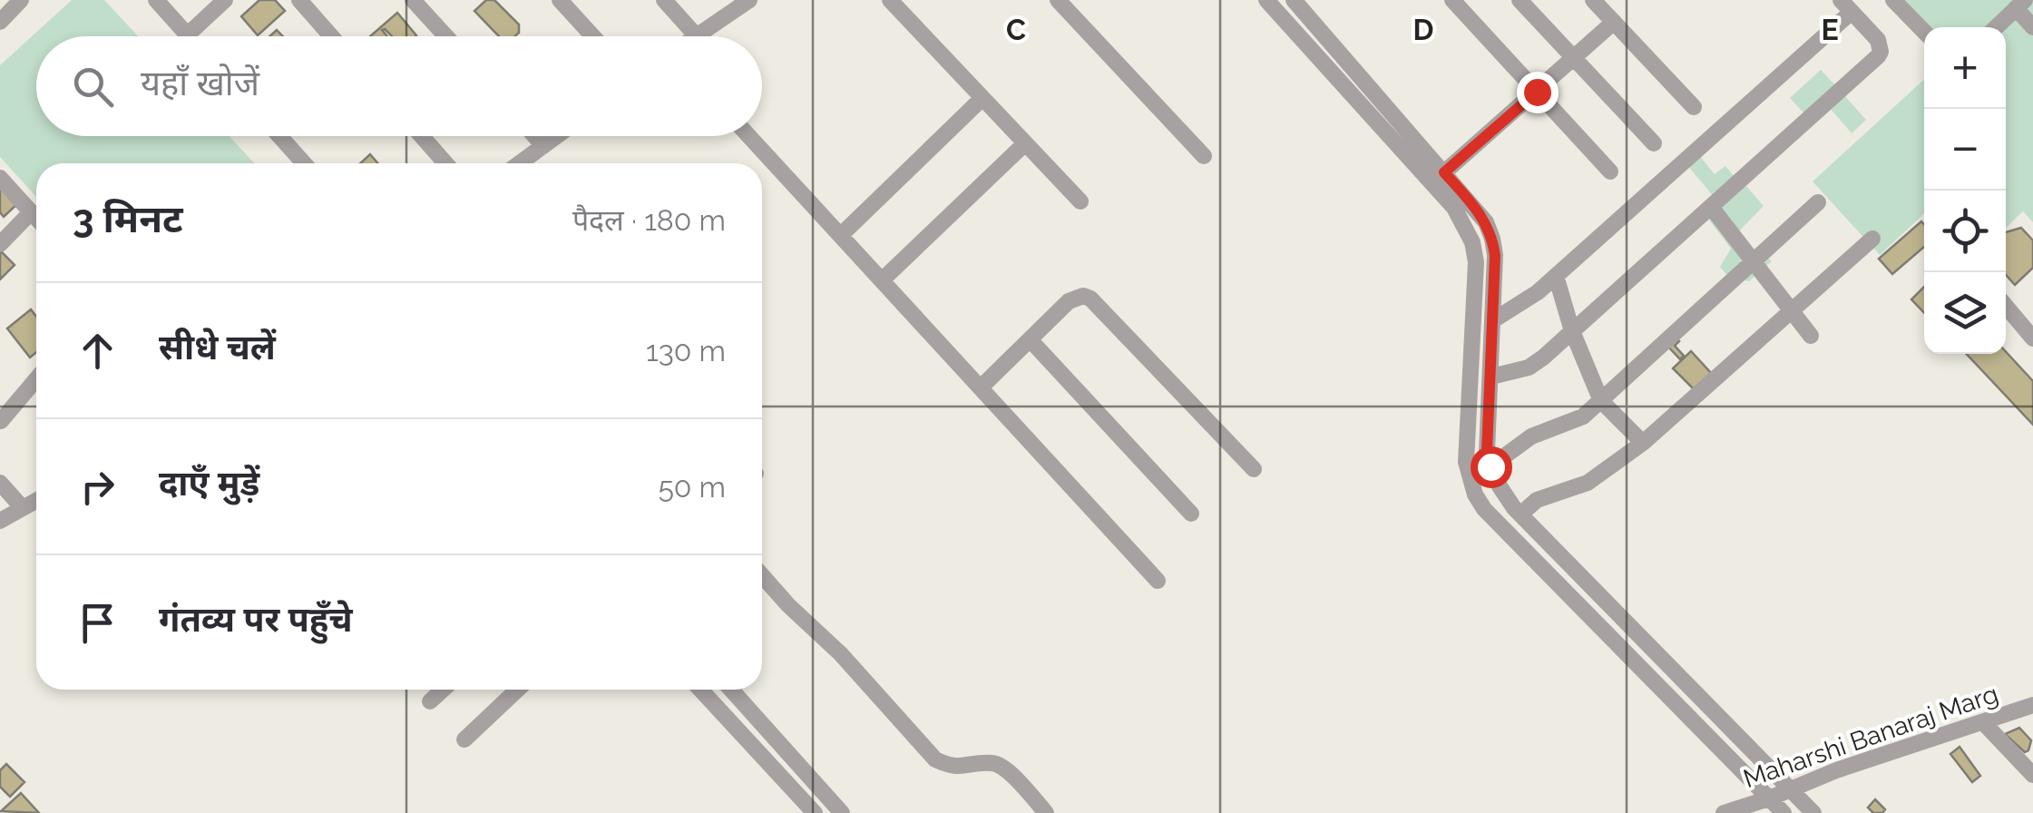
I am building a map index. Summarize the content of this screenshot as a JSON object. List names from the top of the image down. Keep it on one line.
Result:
{"streets":{"street":["Maharshi Banaraj Marg"]},"page":{"map_buttons":["+","−"],"search":"यहाँ खोजें","heading":["3 मिनट","पैदल · 180 m"],"list":[["सीधे चलें","130 m"],["दाएँ मुड़ें","50 m"],"गंतव्य पर पहुँचे"]},"grid":{"columns":["C","D","E"]}}
